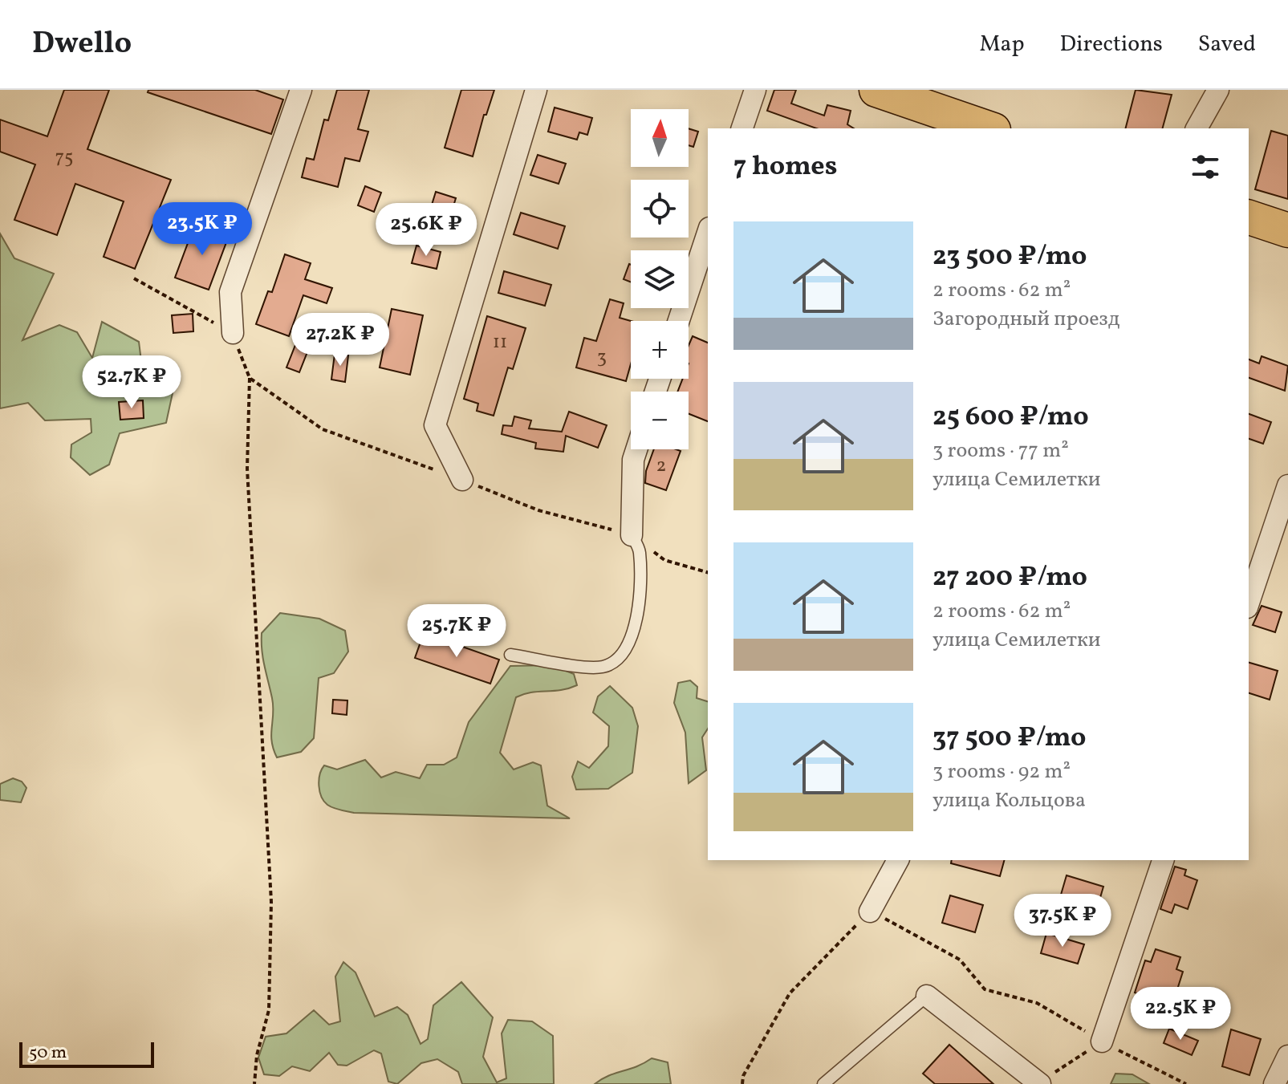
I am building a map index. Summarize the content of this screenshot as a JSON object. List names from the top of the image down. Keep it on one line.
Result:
{"house_numbers":["75","11","3","2"],"scale_bar":"50 m","north":"top","page":{"header":"Dwello","nav":["Map","Directions","Saved"],"map_buttons":["+","−"],"heading":"7 homes","price":["23.5K ₽","25.6K ₽","27.2K ₽","52.7K ₽","25.7K ₽","37.5K ₽","22.5K ₽"],"list":[{"name":"23 500 ₽/mo","note":"2 rooms · 62 m² · Загородный проезд"},{"name":"25 600 ₽/mo","note":"3 rooms · 77 m² · улица Семилетки"},{"name":"27 200 ₽/mo","note":"2 rooms · 62 m² · улица Семилетки"},{"name":"37 500 ₽/mo","note":"3 rooms · 92 m² · улица Кольцова"}],"scale":"50 m"}}
